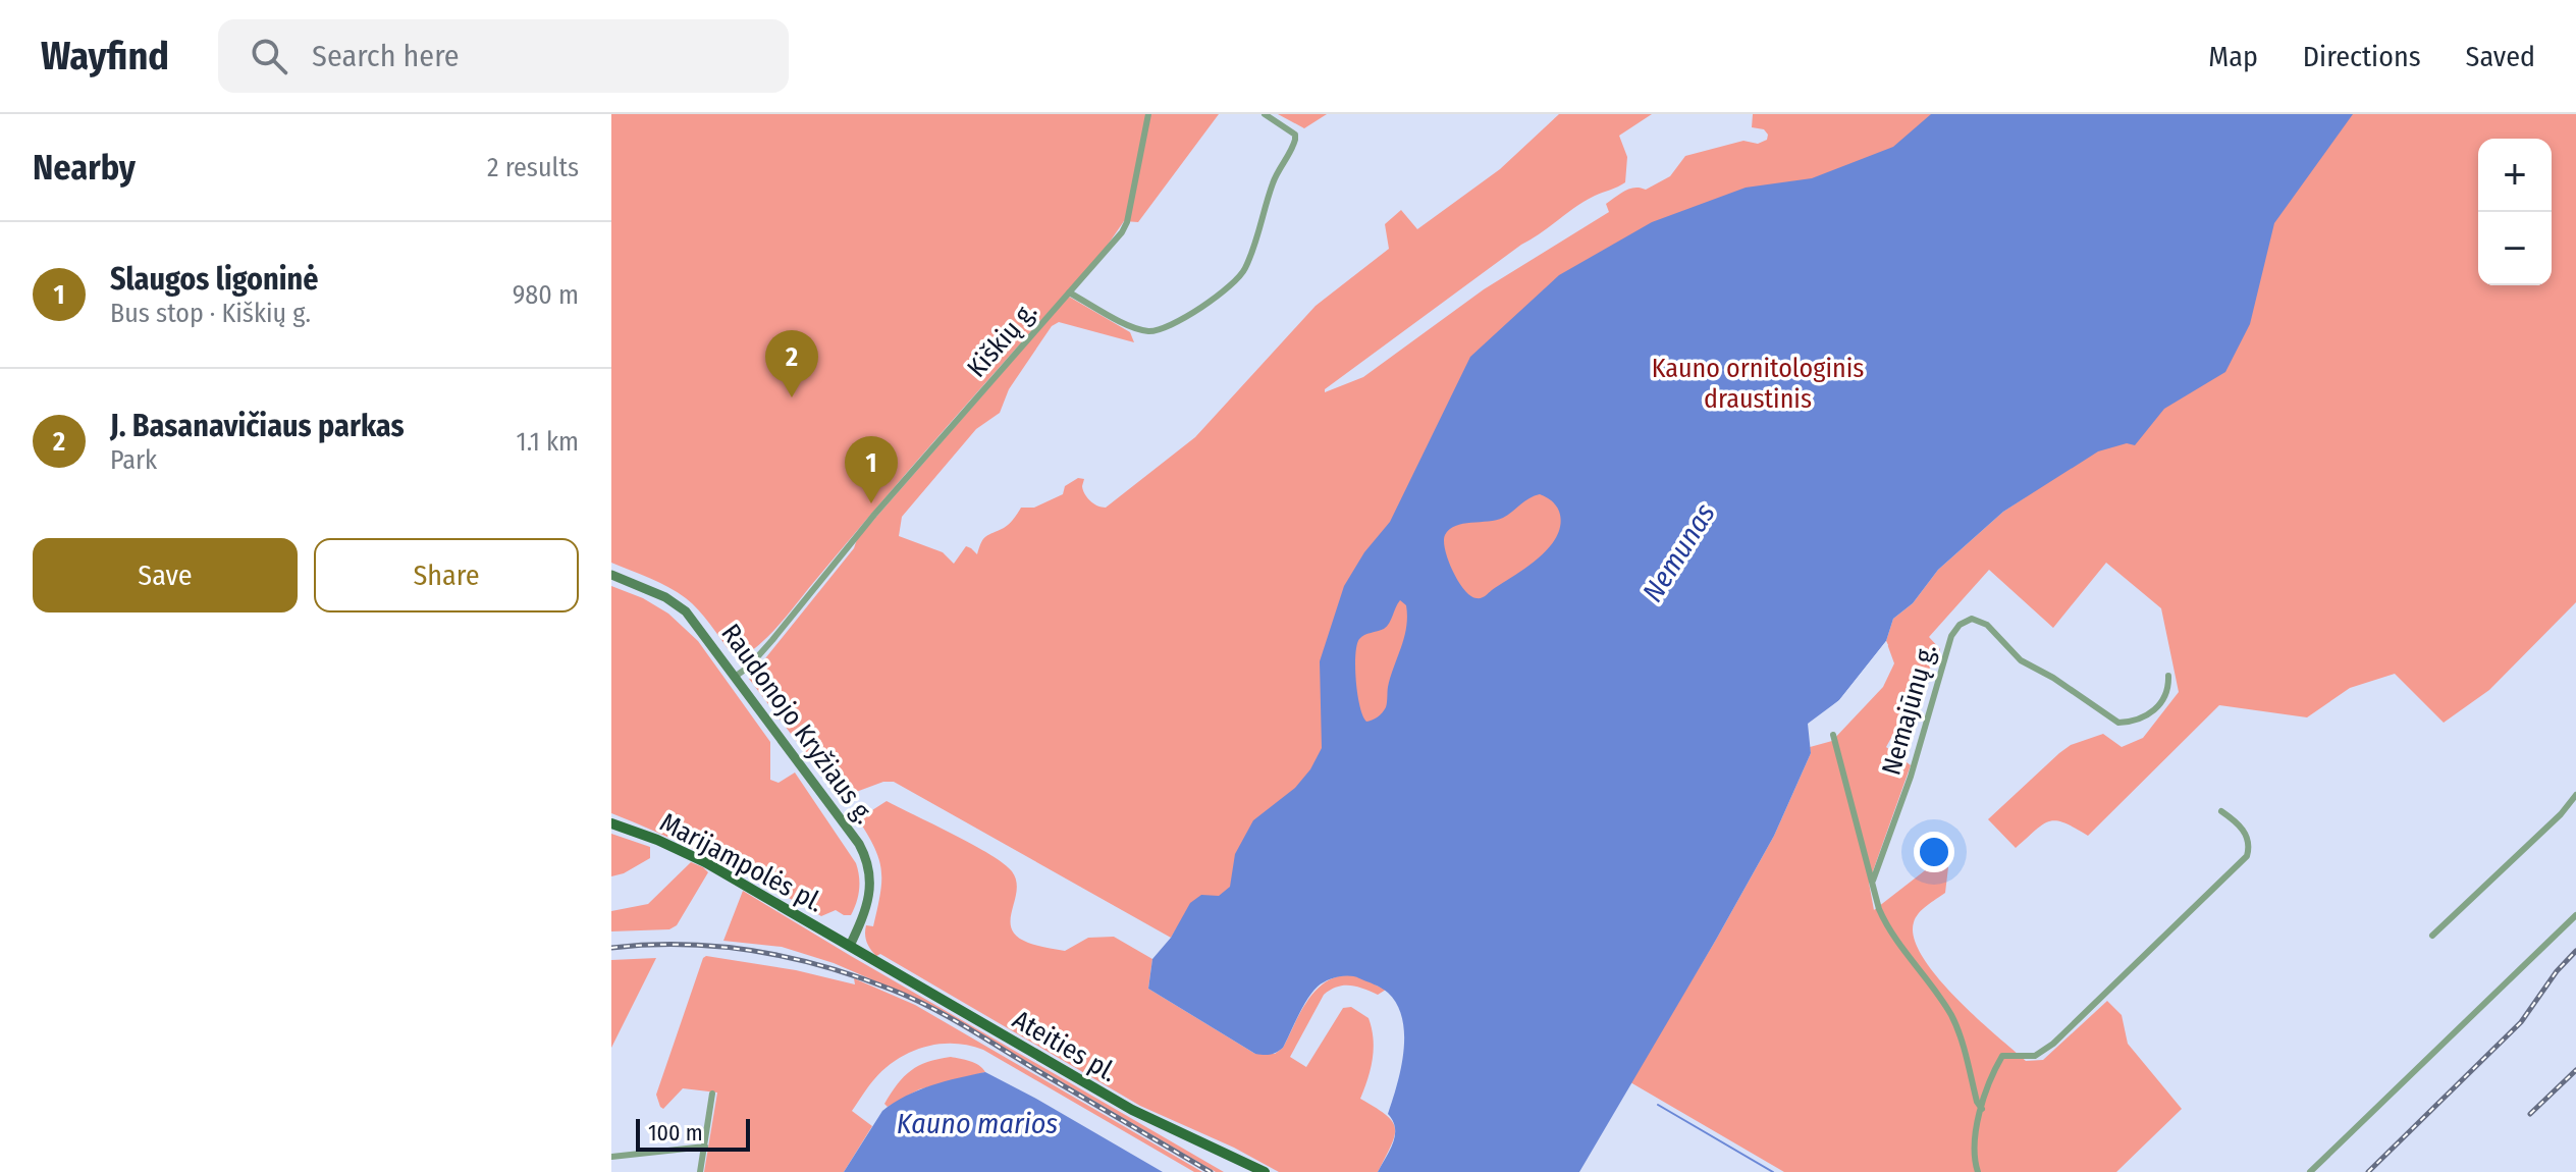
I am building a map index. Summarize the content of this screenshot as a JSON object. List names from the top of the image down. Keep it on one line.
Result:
{"streets":{"main road":["Raudonojo Kryžiaus g.","Marijampolės pl.","Ateities pl."],"street":["Kiškių g.","Nemajūnų g."]},"crossings":[["Kiškių g.","Raudonojo Kryžiaus g."],["Raudonojo Kryžiaus g.","Marijampolės pl."],["Raudonojo Kryžiaus g.","Ateities pl."],["Marijampolės pl.","Ateities pl."]],"water":["Nemunas","Kauno marios"],"parks":["Kauno ornitologinis draustinis"],"scale_bar":"100 m","page":{"header":"Wayfind","search":"Search here","nav":["Map","Directions","Saved"],"heading":["Nearby","2 results"],"map_buttons":["+","−"],"list":[{"mark":"1","name":"Slaugos ligoninė","note":"Bus stop · Kiškių g.","value":"980 m"},{"mark":"2","name":"J. Basanavičiaus parkas","note":"Park","value":"1.1 km"}],"pins":["2","1"],"buttons":["Save","Share"],"scale":"100 m"}}
